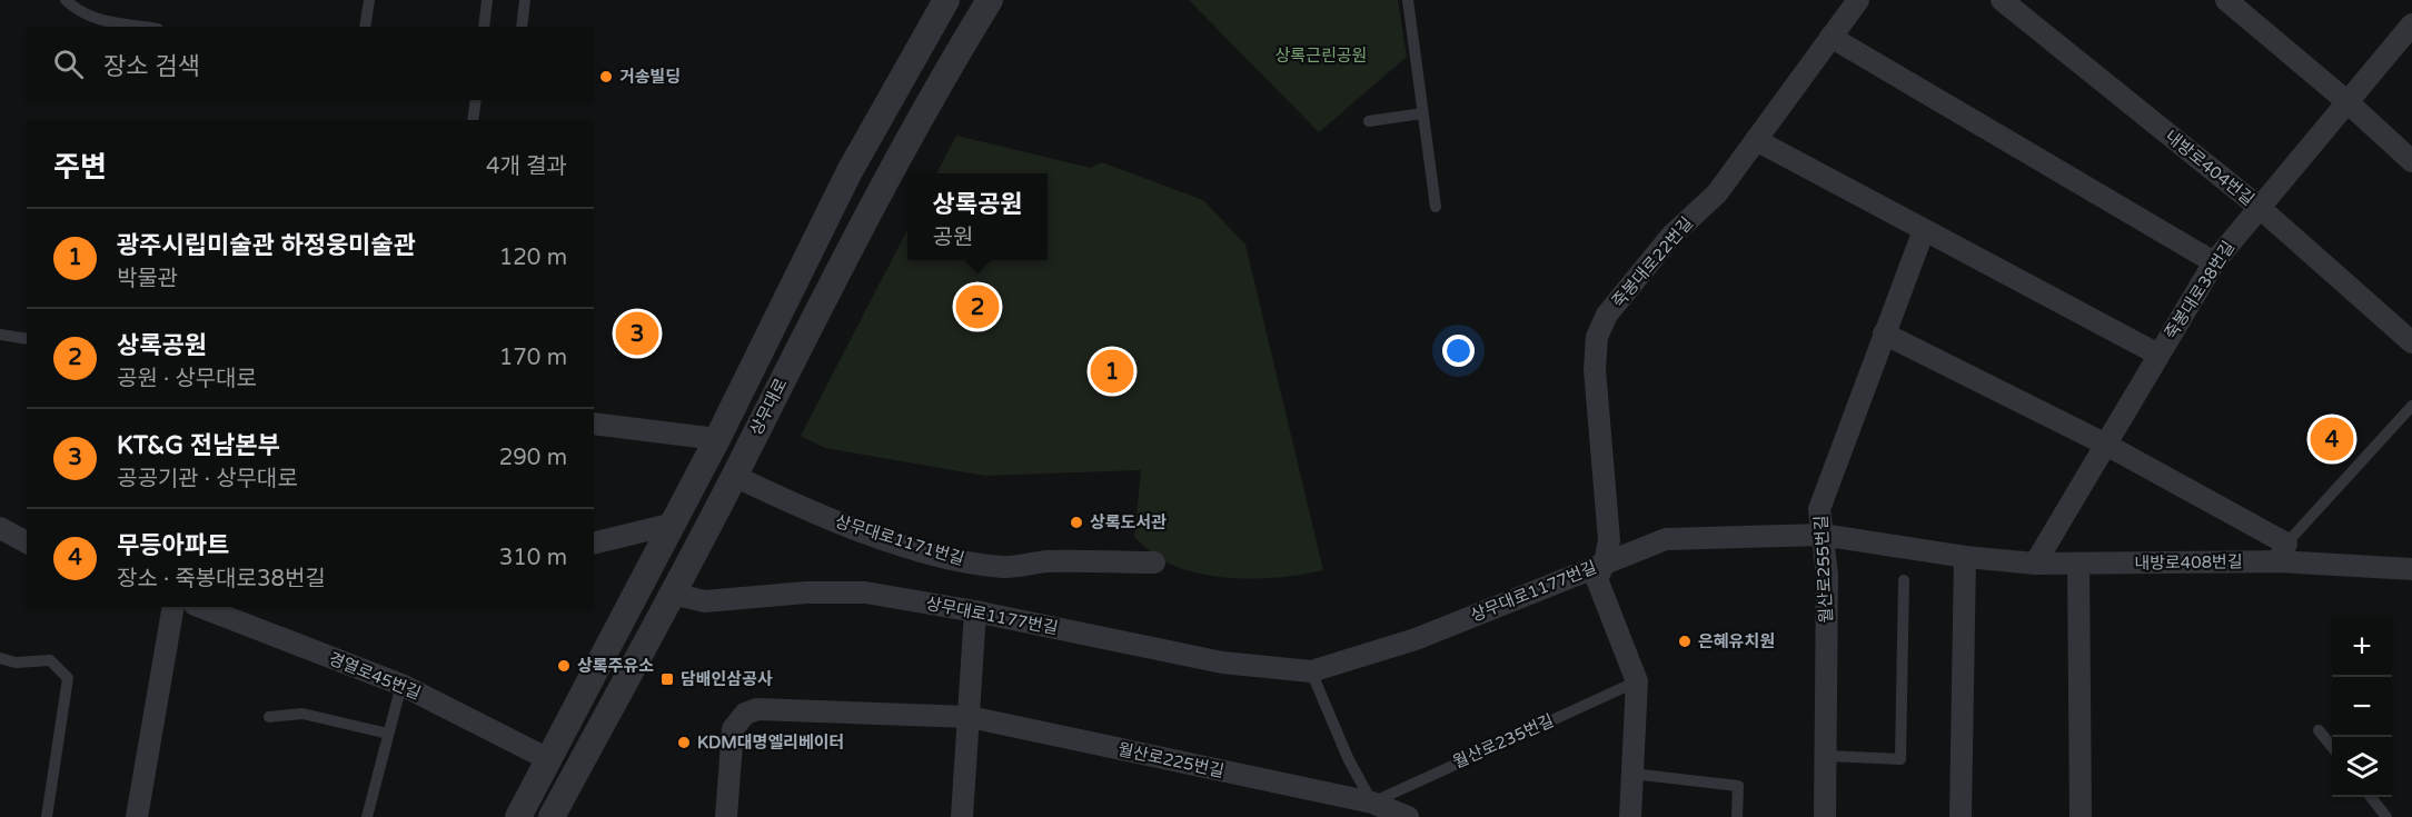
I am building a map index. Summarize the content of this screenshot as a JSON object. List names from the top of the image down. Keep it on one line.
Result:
{"streets":{"street":["내방로404번길","죽봉대로22번길","죽봉대로38번길","상무대로","상무대로1171번길","내방로408번길","월산로255번길","상무대로1177번길","경열로45번길","월산로225번길"],"lane":["월산로235번길"]},"crossings":[["내방로404번길","죽봉대로38번길"],["죽봉대로22번길","내방로408번길"],["죽봉대로22번길","상무대로1177번길"],["죽봉대로22번길","월산로235번길"],["죽봉대로38번길","내방로408번길"],["상무대로","상무대로1171번길"],["상무대로","상무대로1177번길"],["상무대로","경열로45번길"],["내방로408번길","월산로255번길"],["내방로408번길","상무대로1177번길"],["월산로235번길","월산로225번길"]],"parks":["상록근린공원"],"places":{"other":["거송빌딩","상록도서관","은혜유치원","상록주유소","KDM대명엘리베이터"],"transit":["담배인삼공사"]},"page":{"search":"장소 검색","heading":["주변","4개 결과"],"popup":["상록공원","공원"],"list":[{"mark":"1","name":"광주시립미술관 하정웅미술관","note":"박물관","value":"120 m"},{"mark":"2","name":"상록공원","note":"공원 · 상무대로","value":"170 m"},{"mark":"3","name":"KT&G 전남본부","note":"공공기관 · 상무대로","value":"290 m"},{"mark":"4","name":"무등아파트","note":"장소 · 죽봉대로38번길","value":"310 m"}],"pins":["2","3","1","4"],"map_buttons":["+","−"]}}
